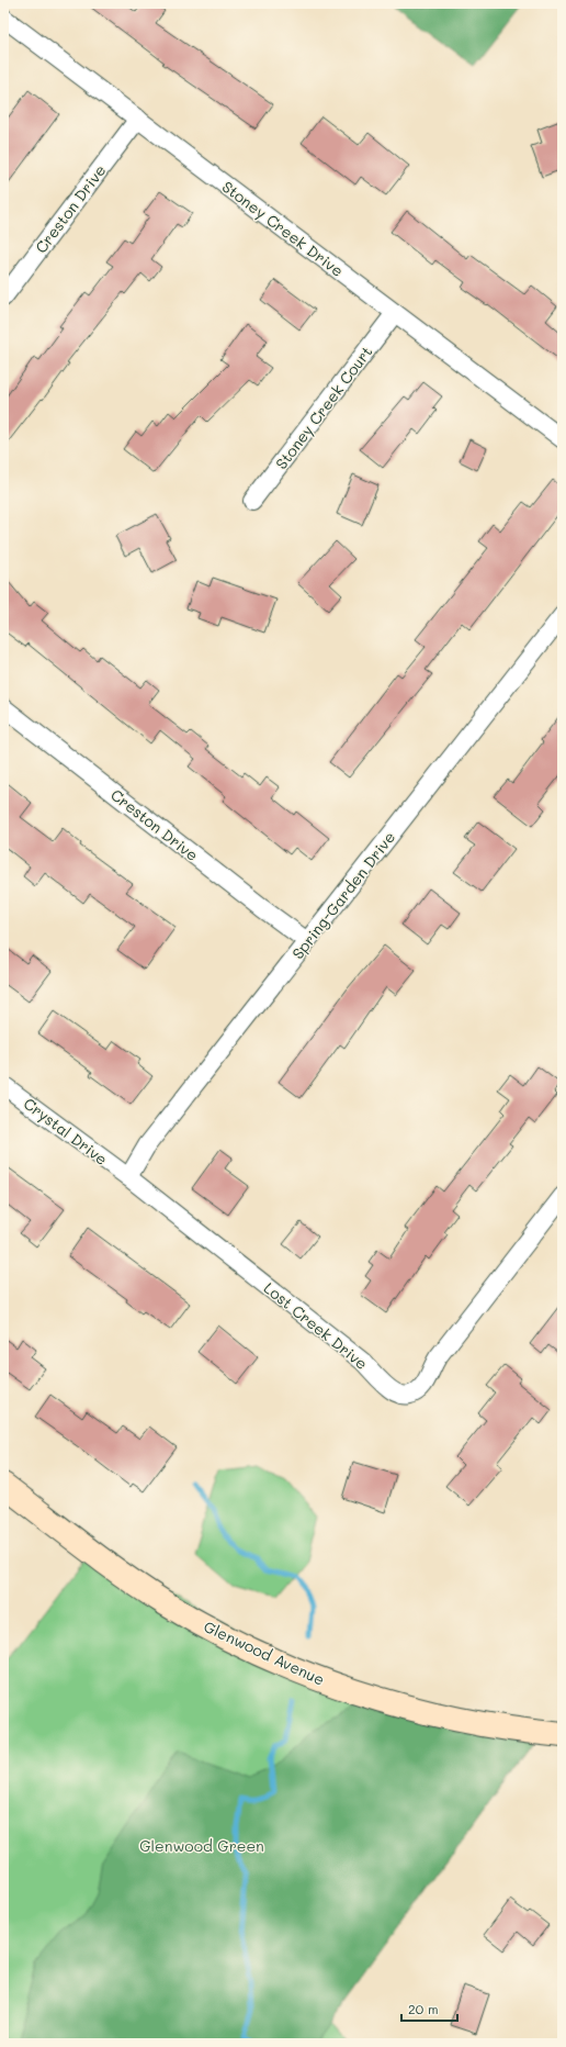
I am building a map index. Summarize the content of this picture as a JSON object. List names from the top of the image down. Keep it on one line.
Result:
{"streets":{"street":["Creston Drive","Stoney Creek Drive","Stoney Creek Court","Spring-Garden Drive","Crystal Drive","Lost Creek Drive","Glenwood Avenue"]},"crossings":[["Creston Drive","Stoney Creek Drive"],["Creston Drive","Spring-Garden Drive"],["Stoney Creek Drive","Stoney Creek Court"],["Spring-Garden Drive","Crystal Drive"],["Spring-Garden Drive","Lost Creek Drive"],["Crystal Drive","Lost Creek Drive"]],"parks":["Glenwood Green"],"scale_bar":"20 m"}
